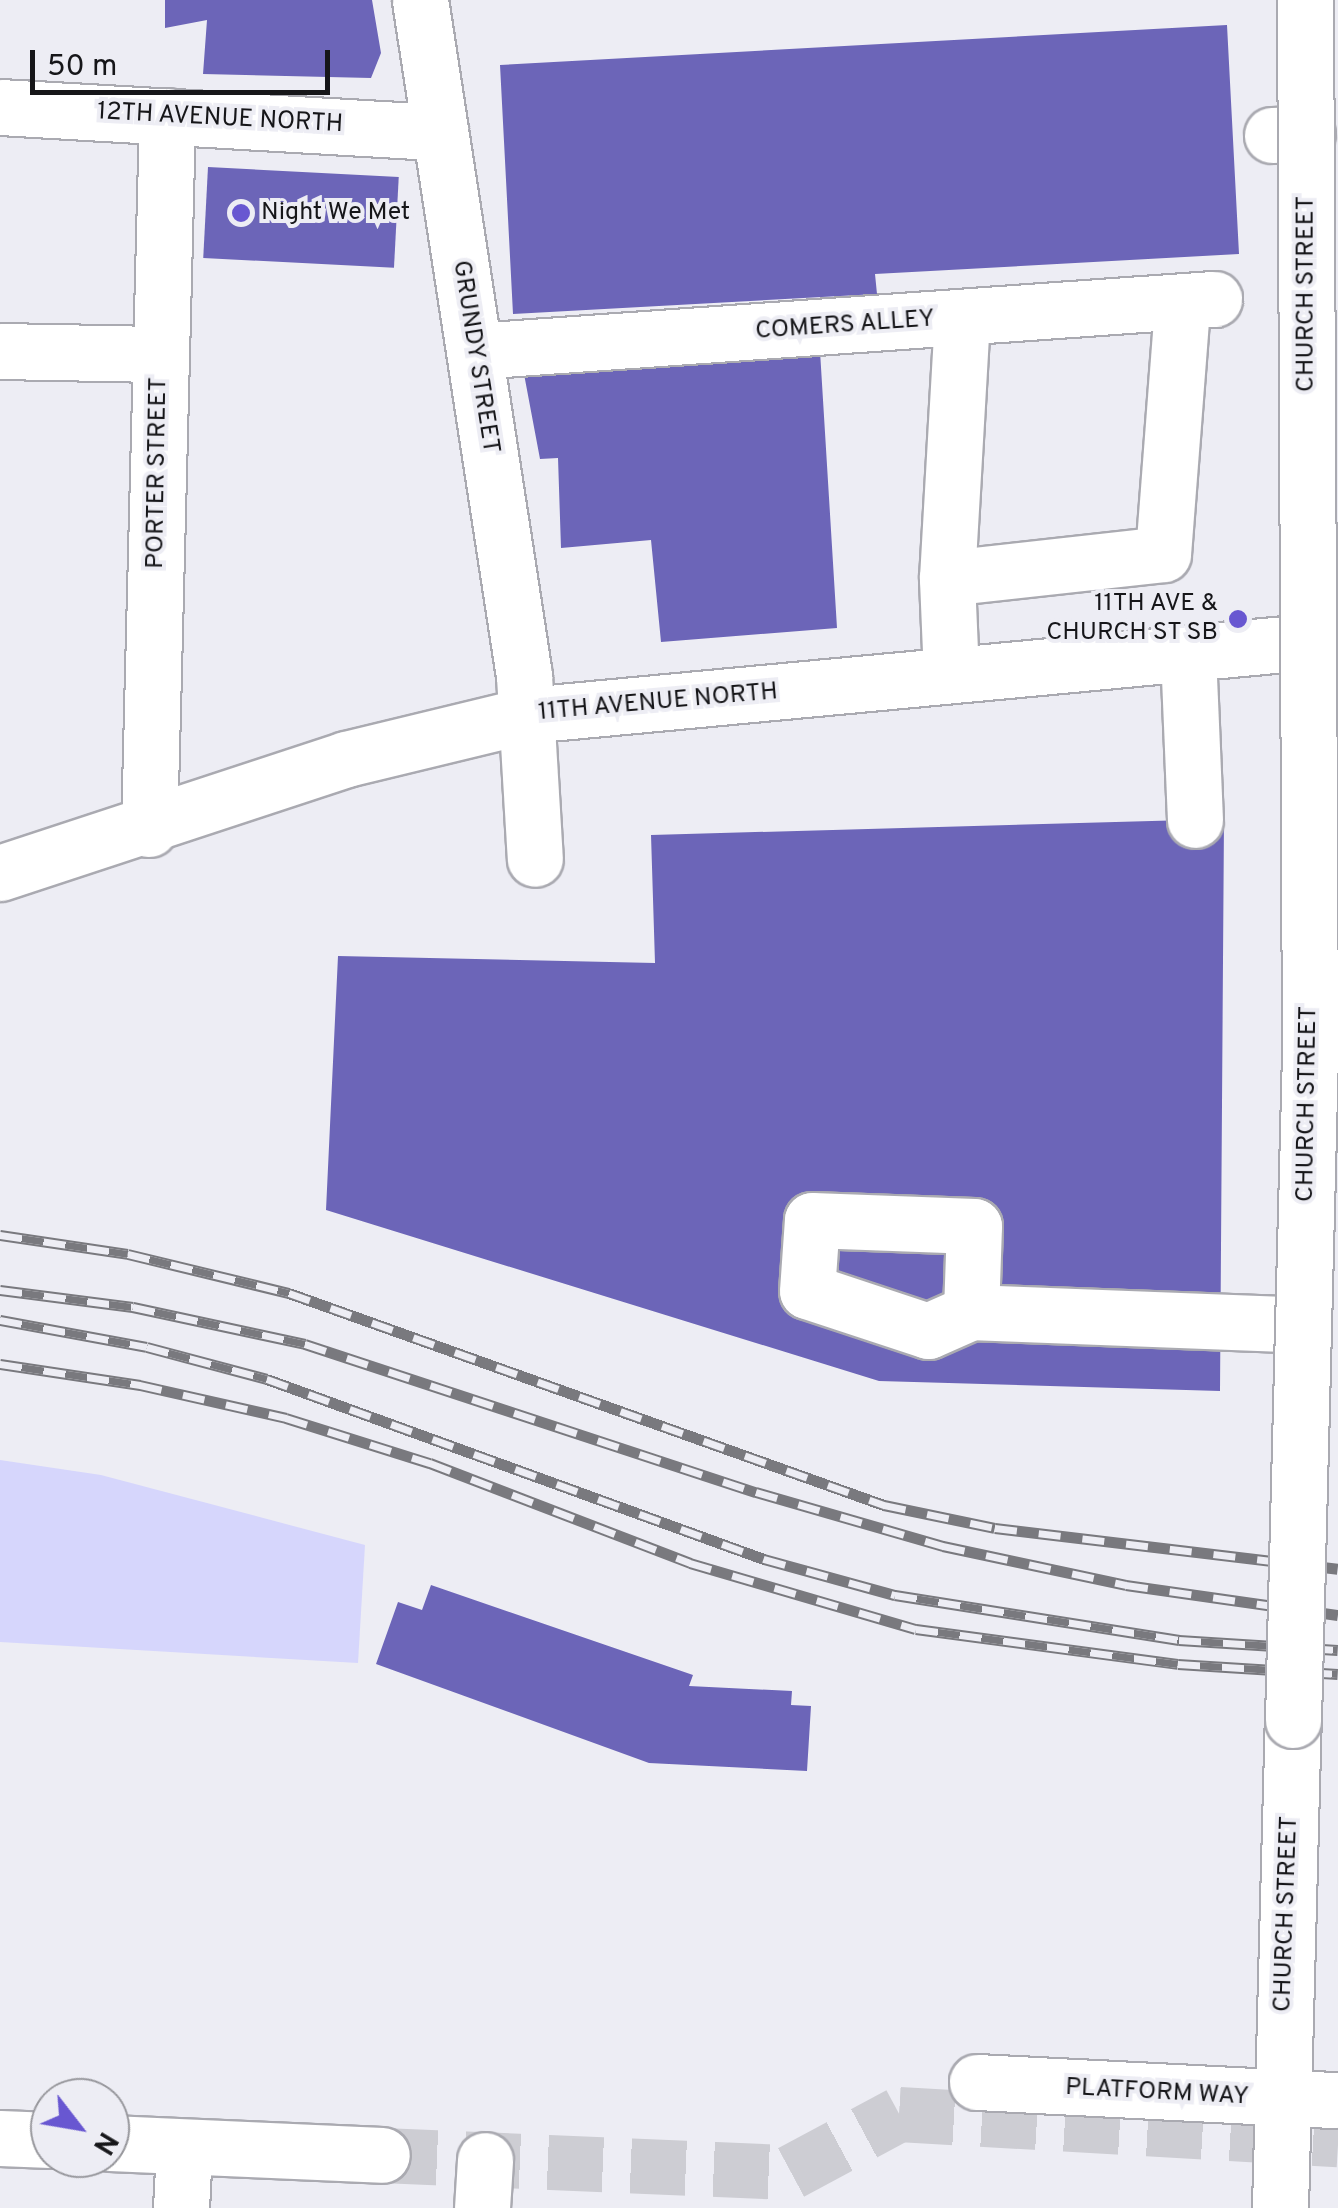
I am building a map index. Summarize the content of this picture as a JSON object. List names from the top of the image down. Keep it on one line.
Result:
{"streets":{"street":["12TH AVENUE NORTH","CHURCH STREET","COMERS ALLEY","GRUNDY STREET","PORTER STREET","11TH AVENUE NORTH","PLATFORM WAY"]},"crossings":[["12TH AVENUE NORTH","GRUNDY STREET"],["12TH AVENUE NORTH","PORTER STREET"],["CHURCH STREET","11TH AVENUE NORTH"],["CHURCH STREET","PLATFORM WAY"],["COMERS ALLEY","GRUNDY STREET"],["GRUNDY STREET","11TH AVENUE NORTH"],["PORTER STREET","11TH AVENUE NORTH"]],"places":["Night We Met","11TH AVE & CHURCH ST SB"],"scale_bar":"50 m","north":"bottom right"}
